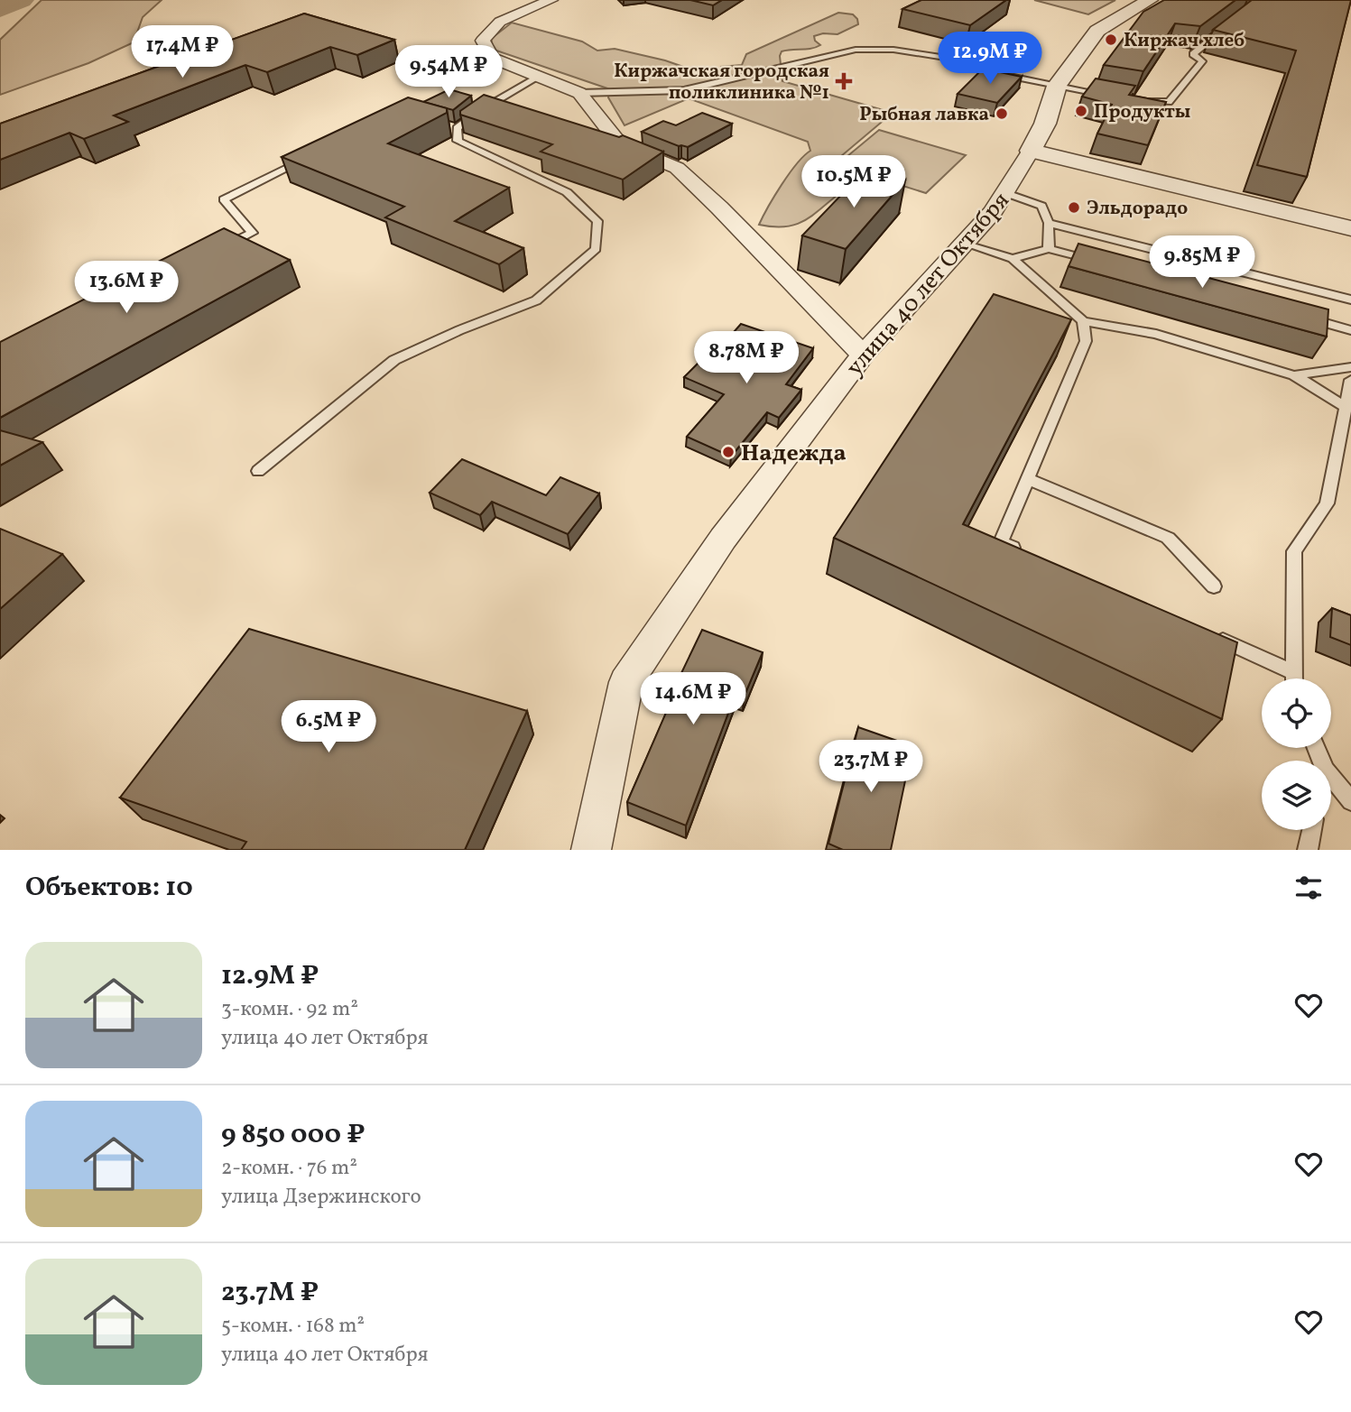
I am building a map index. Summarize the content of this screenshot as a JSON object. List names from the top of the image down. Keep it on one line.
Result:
{"streets":{"street":["улица 40 лет Октября"]},"places":{"other":["Киржач хлеб","Продукты","Рыбная лавка","Эльдорадо","Надежда"],"health":["Киржачская городская поликлиника №1"]},"page":{"price":["17.4M ₽","12.9M ₽","9.54M ₽","10.5M ₽","9.85M ₽","13.6M ₽","8.78M ₽","14.6M ₽","6.5M ₽","23.7M ₽"],"heading":"Объектов: 10","list":[{"name":"12.9M ₽","note":"3-комн. · 92 m² · улица 40 лет Октября"},{"name":"9 850 000 ₽","note":"2-комн. · 76 m² · улица Дзержинского"},{"name":"23.7M ₽","note":"5-комн. · 168 m² · улица 40 лет Октября"}]}}
